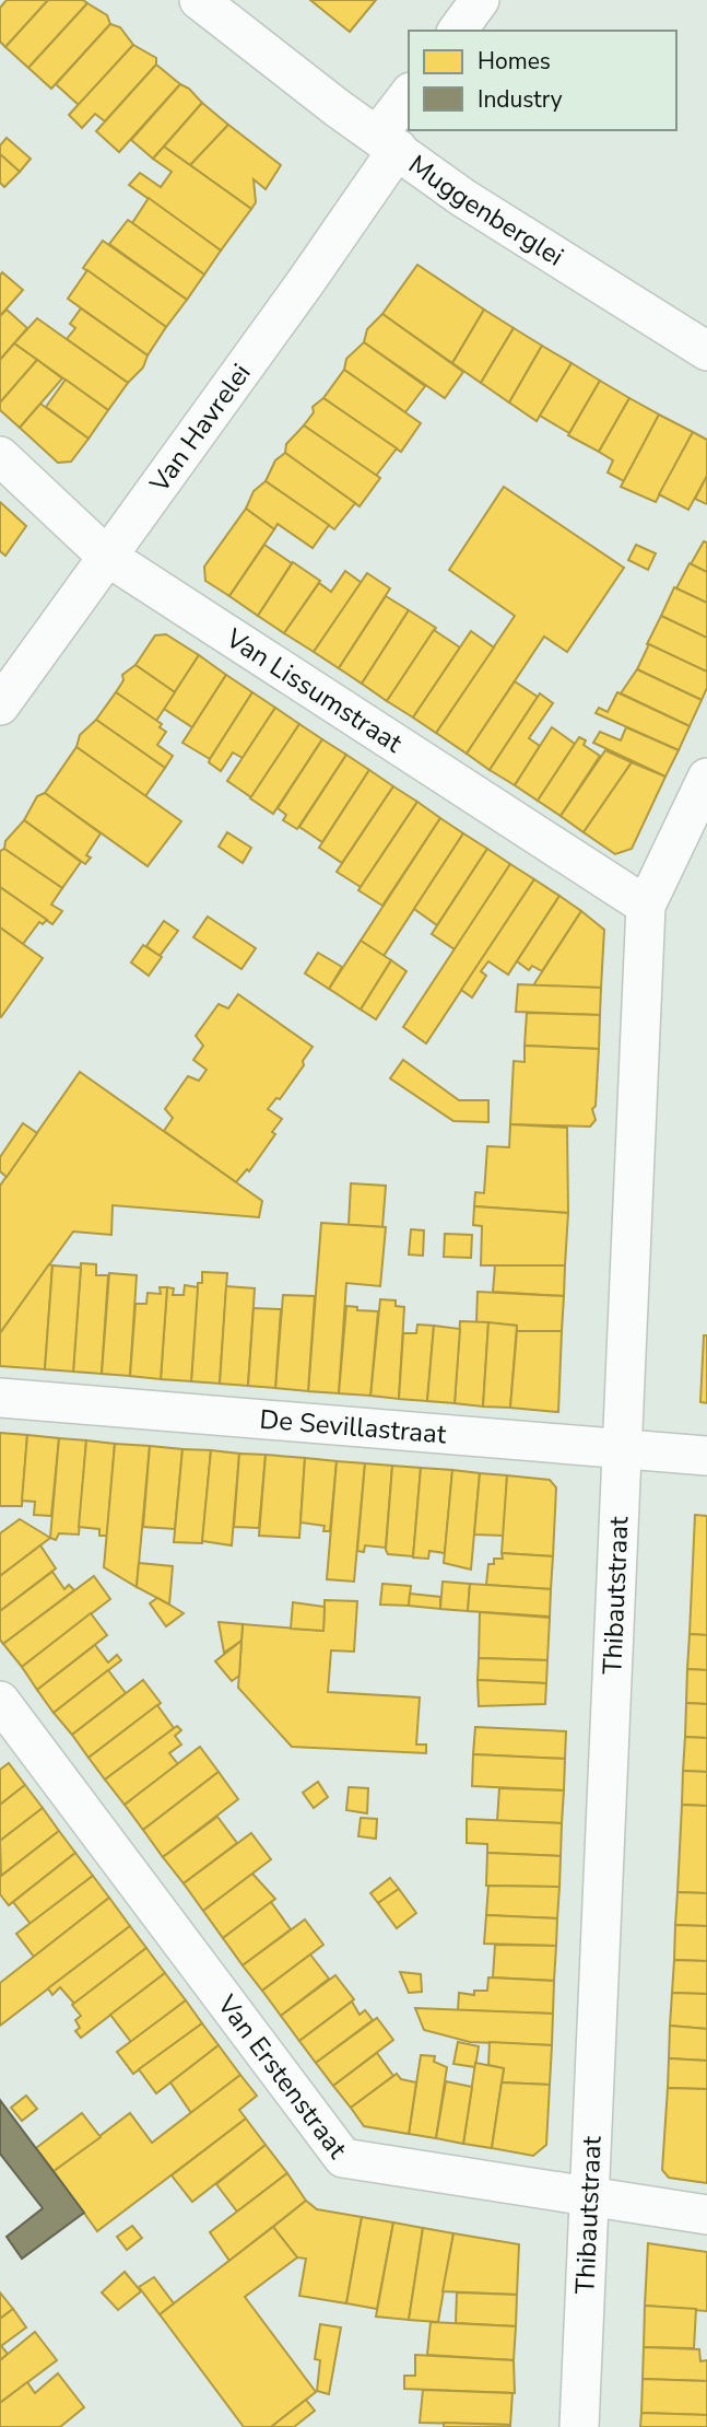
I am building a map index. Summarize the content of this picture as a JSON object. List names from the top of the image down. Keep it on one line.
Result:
{"streets":{"street":["Muggenberglei","Van Havrelei","Van Lissumstraat","De Sevillastraat","Thibautstraat","Van Erstenstraat"]},"crossings":[["Muggenberglei","Van Havrelei"],["Van Havrelei","Van Lissumstraat"],["Van Lissumstraat","Thibautstraat"],["De Sevillastraat","Thibautstraat"],["Thibautstraat","Van Erstenstraat"]],"legend":["Homes","Industry"]}
